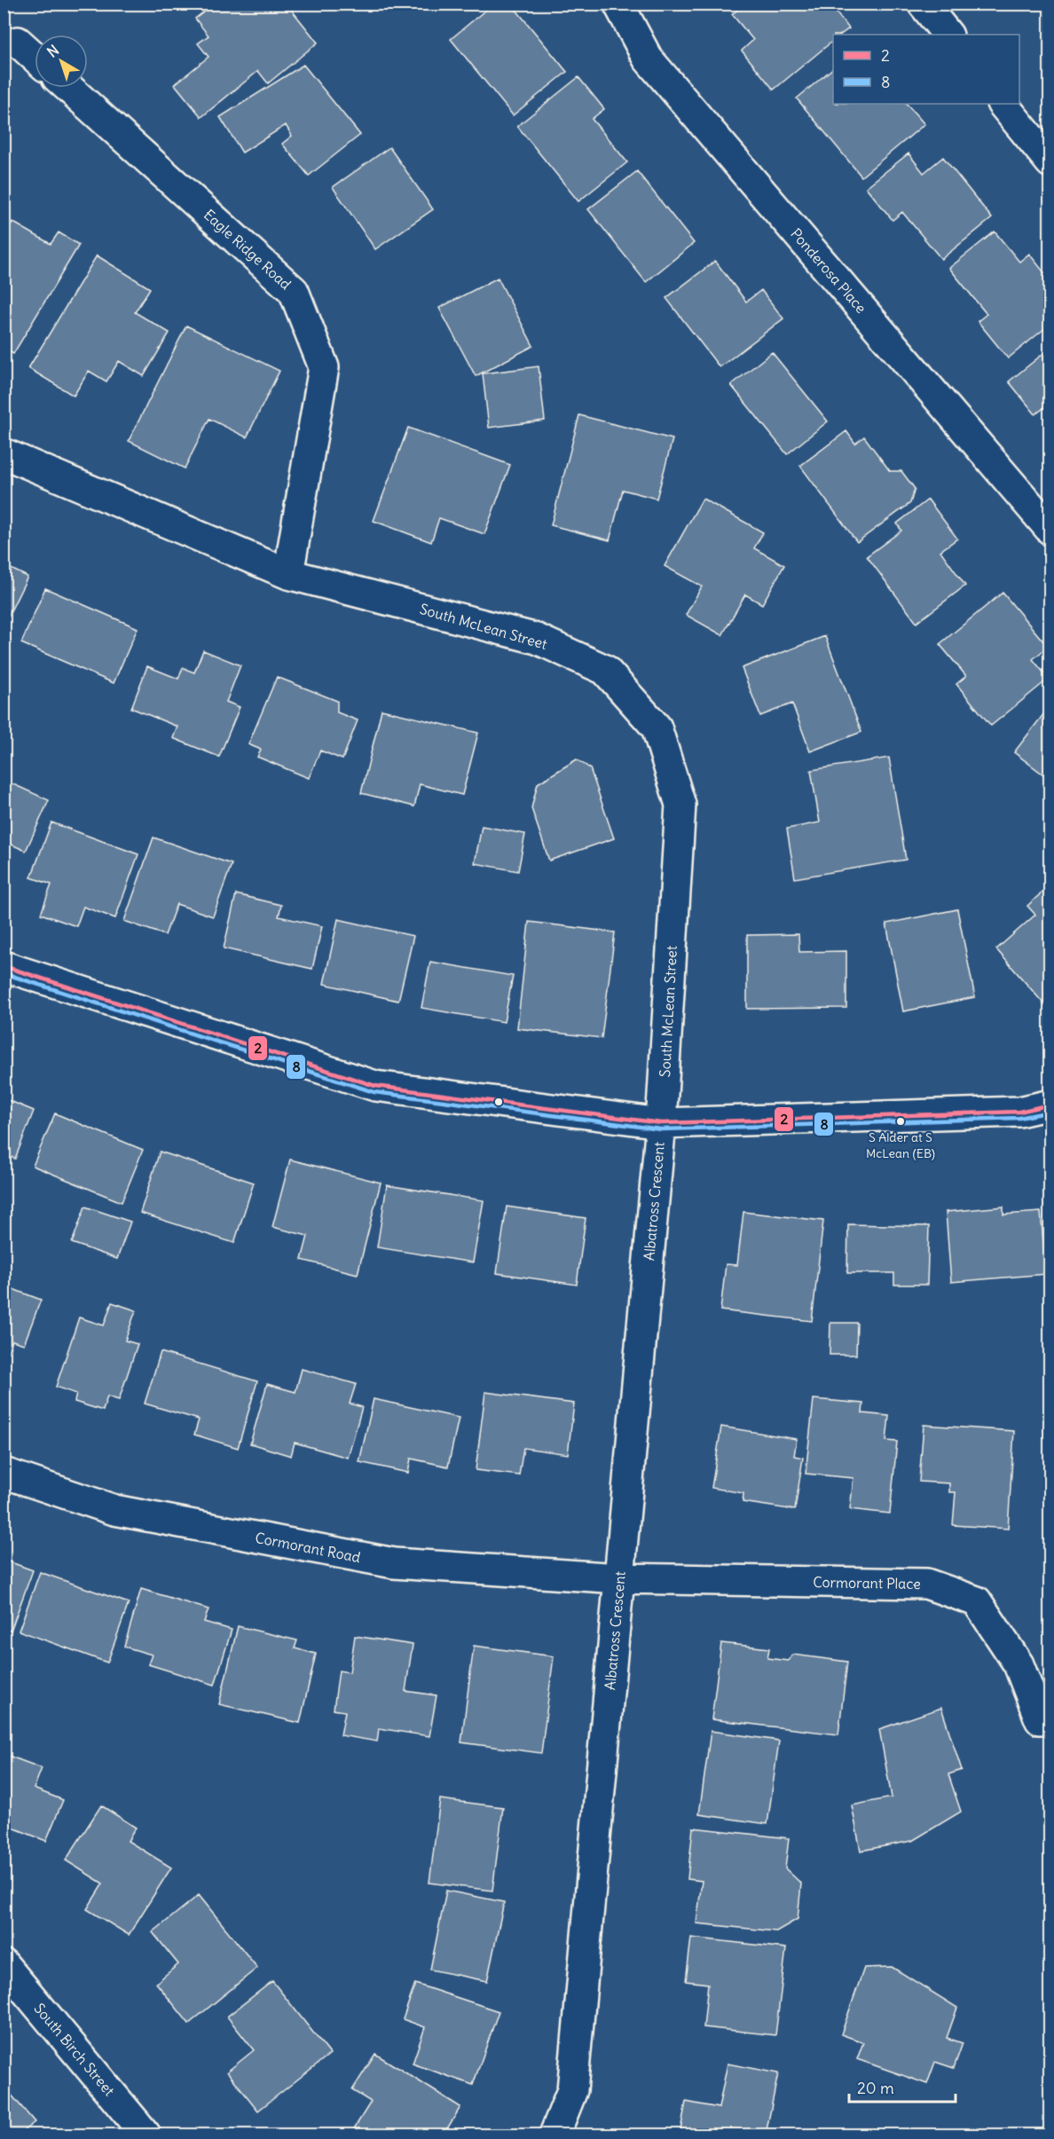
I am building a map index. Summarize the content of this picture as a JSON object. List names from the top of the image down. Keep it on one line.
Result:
{"streets":{"street":["Eagle Ridge Road","Ponderosa Place","South McLean Street","Albatross Crescent","Cormorant Road","Cormorant Place","South Birch Street"]},"crossings":[["Eagle Ridge Road","South McLean Street"],["South McLean Street","Albatross Crescent"],["Albatross Crescent","Cormorant Road"],["Albatross Crescent","Cormorant Place"],["Cormorant Road","Cormorant Place"]],"places":["S Alder at S McLean (EB)"],"lines":["transit line 2","transit line 8"],"legend":["2","8"],"scale_bar":"20 m","north":"top left"}
